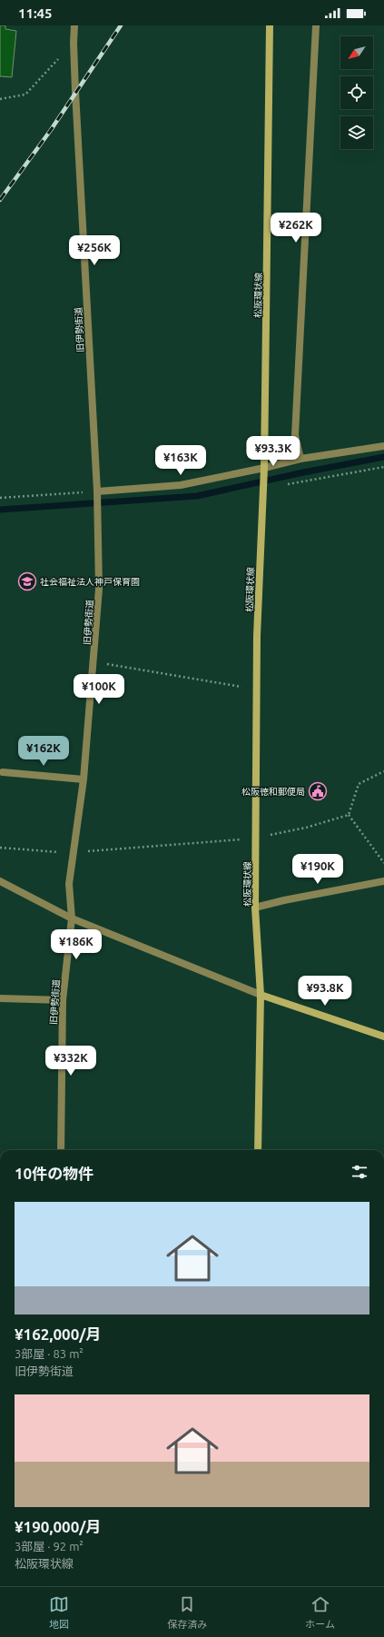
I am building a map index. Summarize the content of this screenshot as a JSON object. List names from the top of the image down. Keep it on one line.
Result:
{"streets":{"main road":["松阪環状線"],"street":["旧伊勢街道"]},"places":{"school or university":["社会福祉法人神戸保育園"],"public building":["松阪徳和郵便局"]},"north":"bottom left","page":{"status":"11:45","price":["¥262K","¥256K","¥93.3K","¥163K","¥100K","¥162K","¥190K","¥186K","¥93.8K","¥332K"],"heading":"10件の物件","list":[{"name":"¥162,000/月","note":"3部屋 · 83 m² · 旧伊勢街道"},{"name":"¥190,000/月","note":"3部屋 · 92 m² · 松阪環状線"}],"tabs":["地図","保存済み","ホーム"]}}
